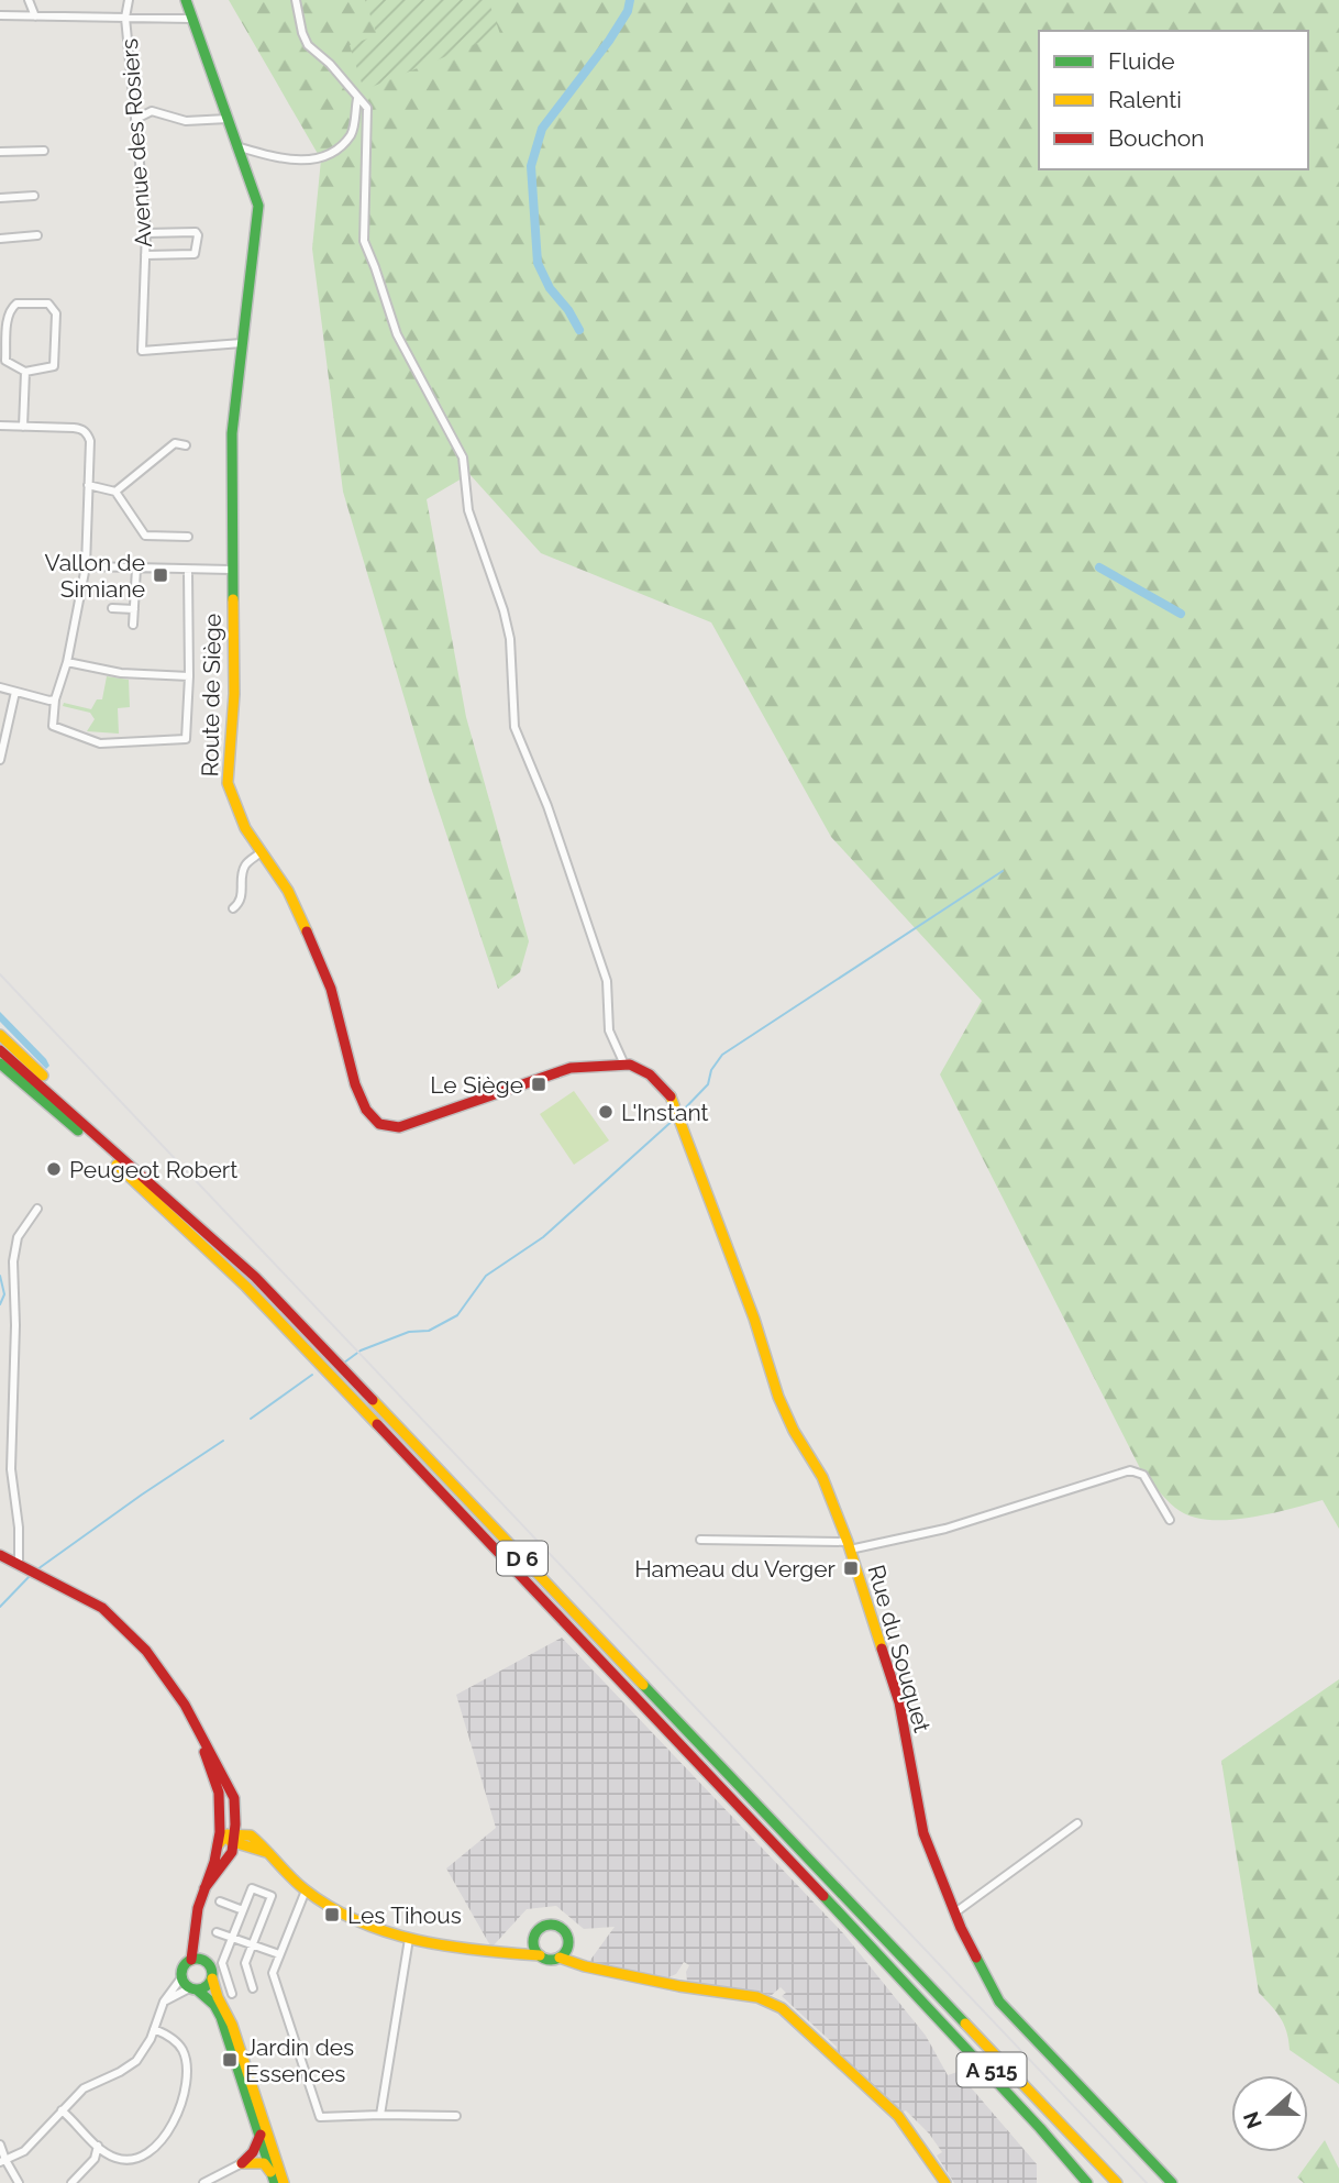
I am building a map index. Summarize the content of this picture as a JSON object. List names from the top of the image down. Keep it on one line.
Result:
{"streets":{"main road":["Route de Siège","D 6","Rue du Souquet","A 515"],"street":["Avenue des Rosiers"]},"crossings":[["Avenue des Rosiers","Route de Siège"],["Route de Siège","Rue du Souquet"],["D 6","A 515"]],"places":{"transit":["Vallon de Simiane","Le Siège","Hameau du Verger","Les Tihous","Jardin des Essences"],"other":["L'Instant","Peugeot Robert"]},"legend":["Fluide","Ralenti","Bouchon"],"north":"left"}
